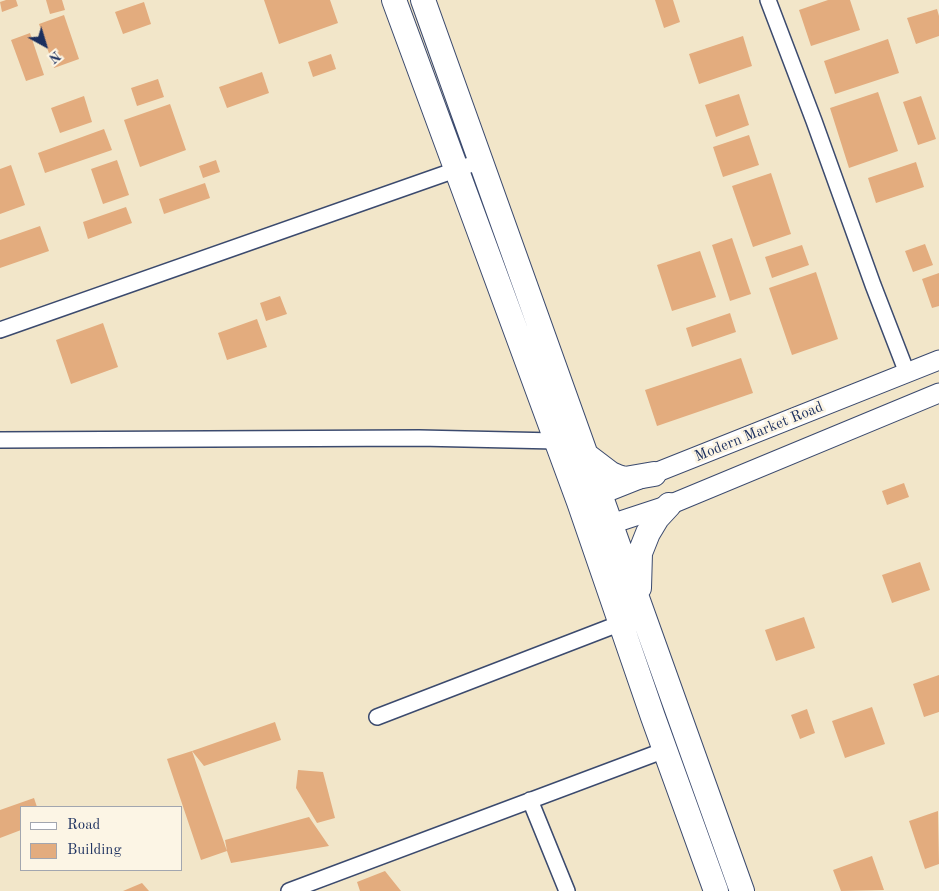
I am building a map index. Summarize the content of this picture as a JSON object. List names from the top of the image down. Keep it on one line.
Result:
{"streets":{"street":["Modern Market Road"]},"legend":["Road","Building"],"north":"bottom right"}
